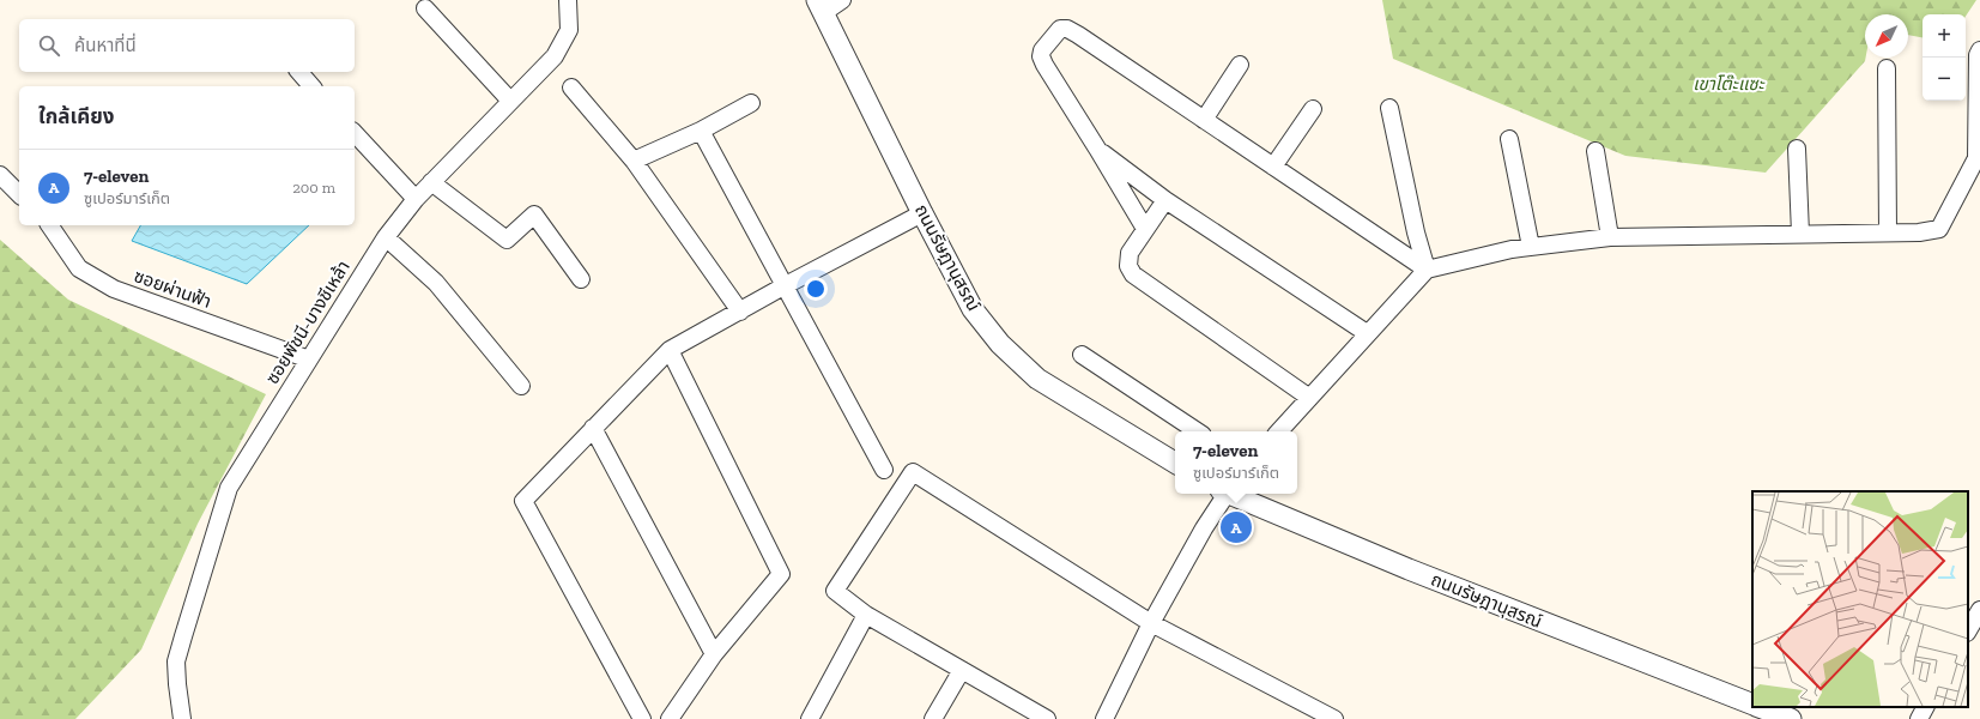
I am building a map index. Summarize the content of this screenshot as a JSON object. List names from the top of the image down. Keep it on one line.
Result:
{"streets":{"street":["ถนนรัษฎานุสรณ์","ซอยผ่านฟ้า","ซอยพัชนี-บางชีเหล้า"]},"crossings":[["ซอยผ่านฟ้า","ซอยพัชนี-บางชีเหล้า"]],"parks":["เขาโต๊ะแซะ"],"north":"bottom left","page":{"map_buttons":["+","−"],"search":"ค้นหาที่นี่","heading":"ใกล้เคียง","list":[{"mark":"A","name":"7-eleven","note":"ซูเปอร์มาร์เก็ต","value":"200 m"}],"popup":["7-eleven","ซูเปอร์มาร์เก็ต"],"pins":"A"}}
